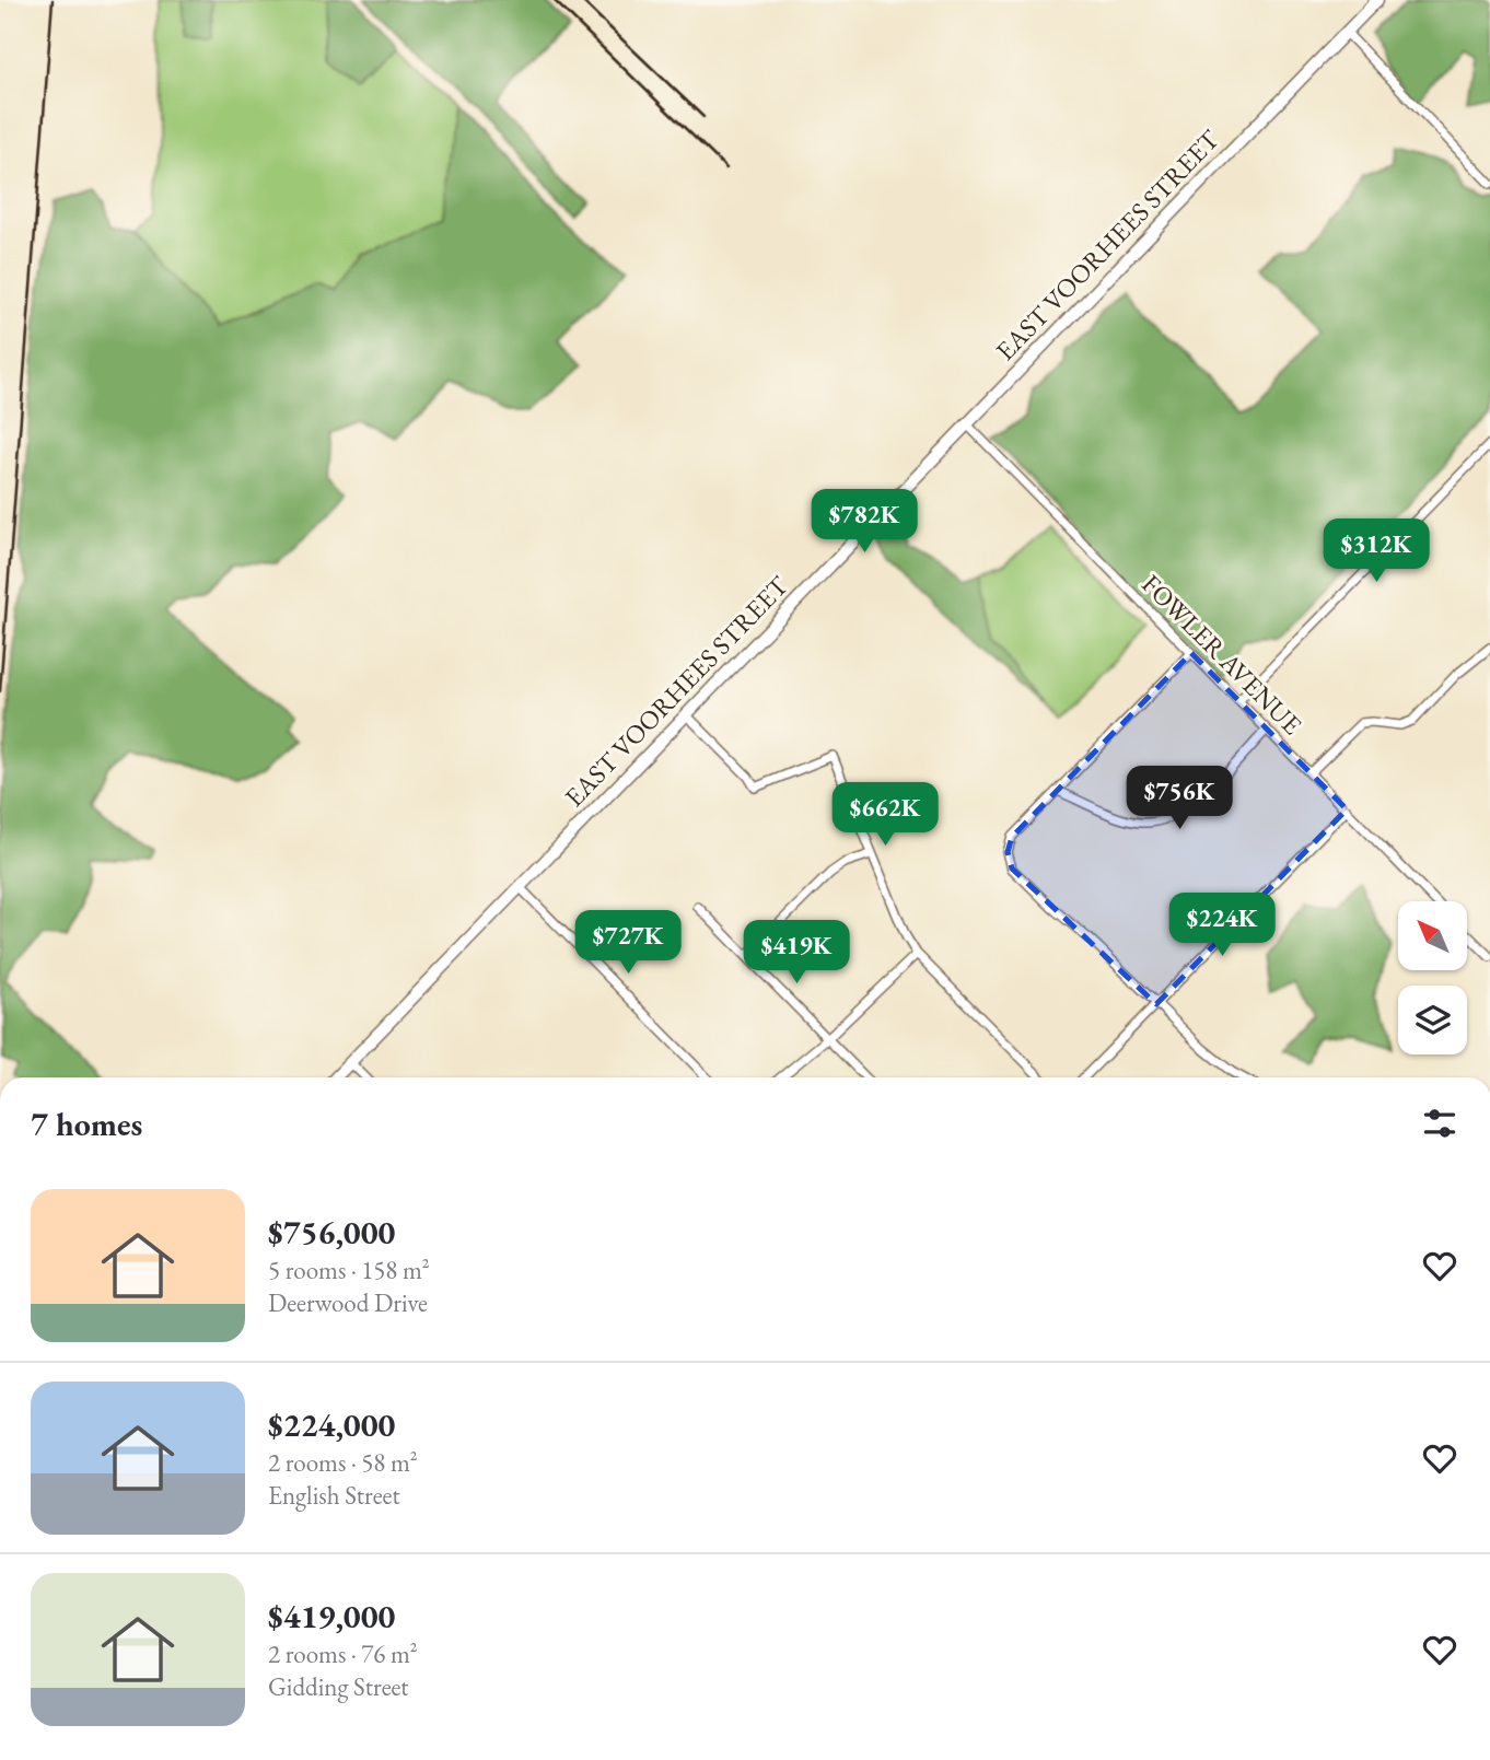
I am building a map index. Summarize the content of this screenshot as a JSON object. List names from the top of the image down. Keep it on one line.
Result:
{"streets":{"main road":["EAST VOORHEES STREET"],"street":["FOWLER AVENUE"]},"crossings":[["EAST VOORHEES STREET","FOWLER AVENUE"]],"north":"top left","page":{"price":["$782K","$312K","$756K","$662K","$224K","$727K","$419K"],"heading":"7 homes","list":[{"name":"$756,000","note":"5 rooms · 158 m² · Deerwood Drive"},{"name":"$224,000","note":"2 rooms · 58 m² · English Street"},{"name":"$419,000","note":"2 rooms · 76 m² · Gidding Street"}]}}
